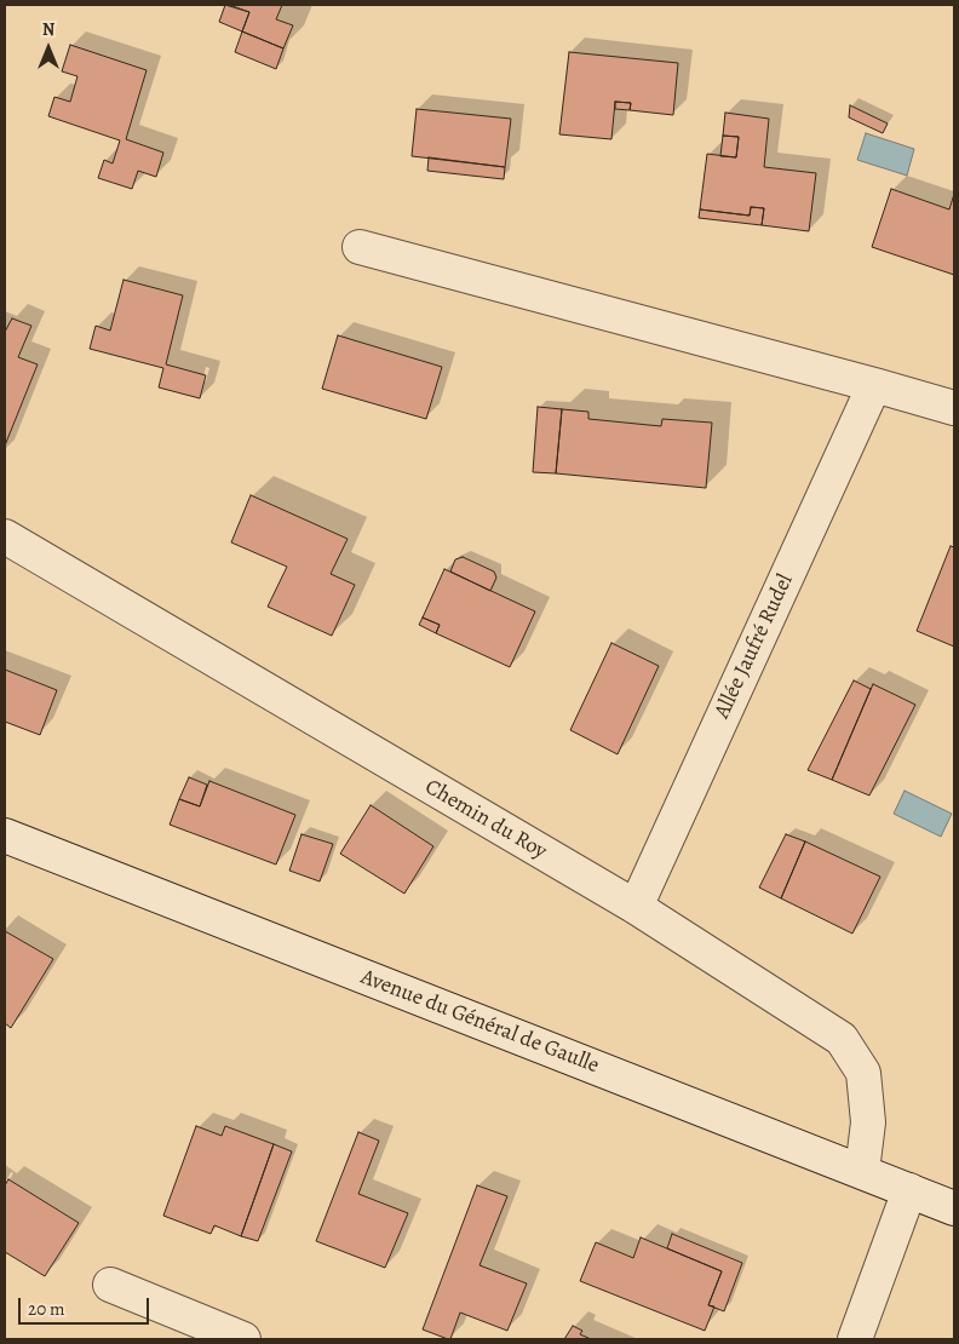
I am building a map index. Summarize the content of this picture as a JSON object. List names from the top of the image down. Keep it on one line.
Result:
{"streets":{"street":["Allée Jaufré Rudel","Chemin du Roy","Avenue du Général de Gaulle"]},"crossings":[["Allée Jaufré Rudel","Chemin du Roy"],["Chemin du Roy","Avenue du Général de Gaulle"]],"scale_bar":"20 m","north":"top"}
